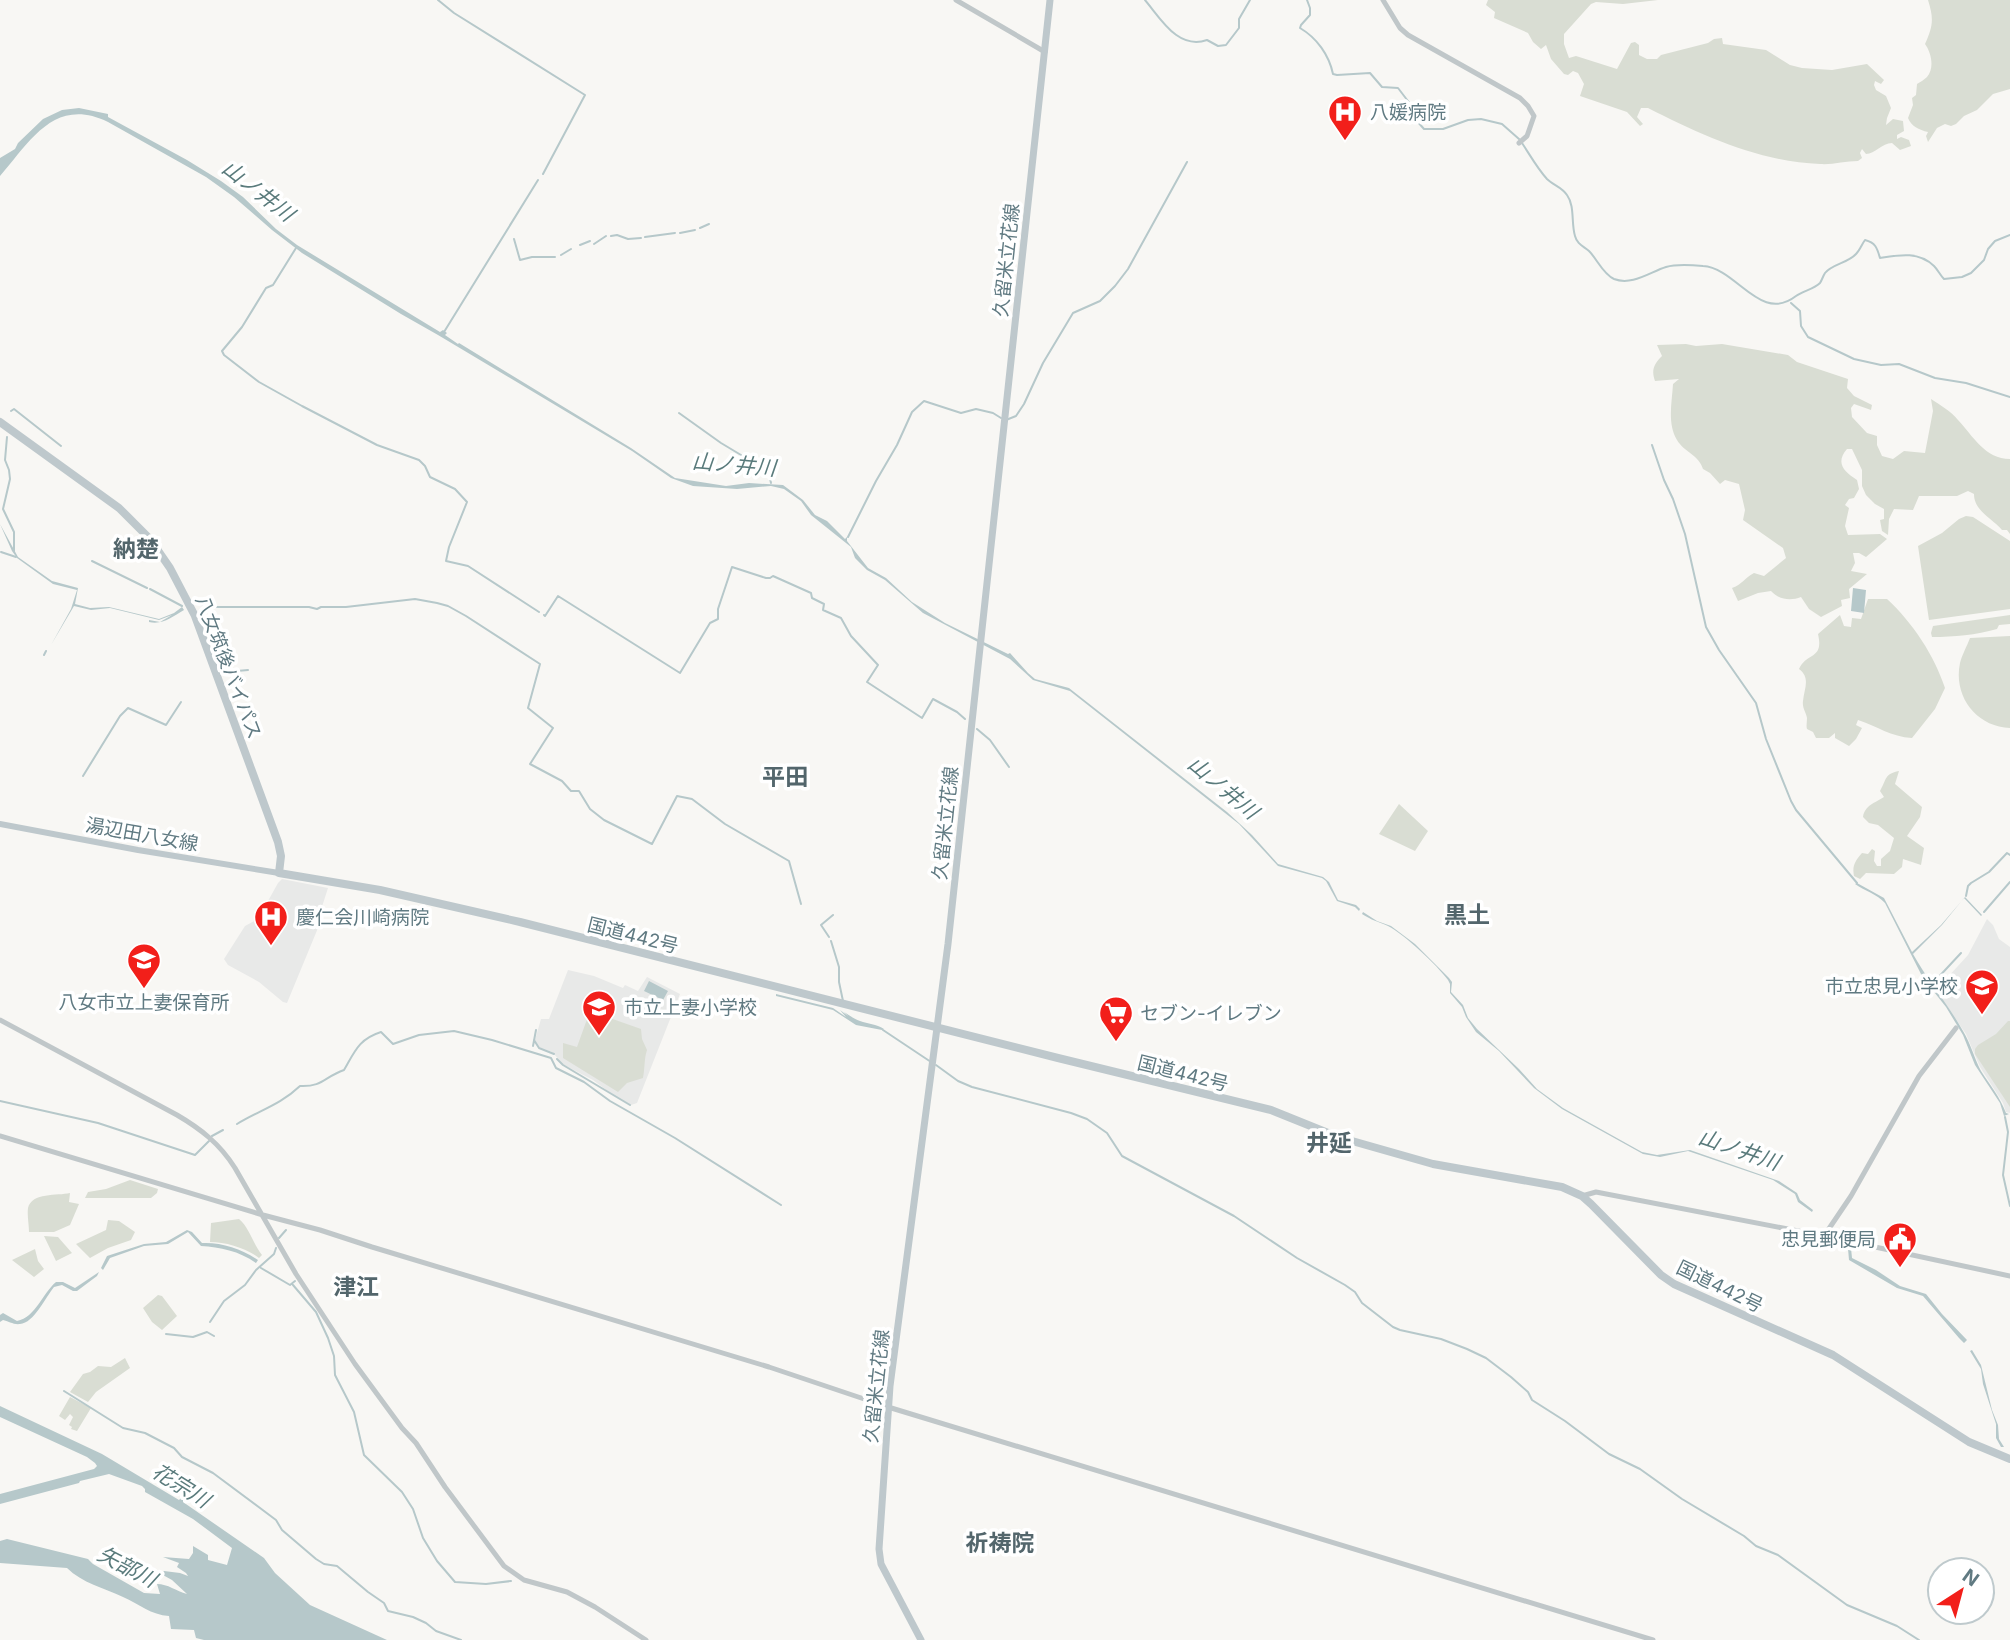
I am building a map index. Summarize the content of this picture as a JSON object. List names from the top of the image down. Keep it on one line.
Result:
{"streets":{"highway":["八女筑後バイパス","国道442号"],"main road":["久留米立花線","湯辺田八女線"]},"crossings":[["久留米立花線","国道442号"],["八女筑後バイパス","湯辺田八女線"],["八女筑後バイパス","国道442号"],["湯辺田八女線","国道442号"]],"districts":["納楚","平田","黒土","井延","津江","祈祷院"],"water":["山ノ井川","花宗川","矢部川"],"places":{"hospital":["八媛病院","慶仁会川崎病院"],"school or university":["八女市立上妻保育所","市立忠見小学校","市立上妻小学校"],"supermarket":["セブン-イレブン"],"public building":["忠見郵便局"]},"north":"top right"}
